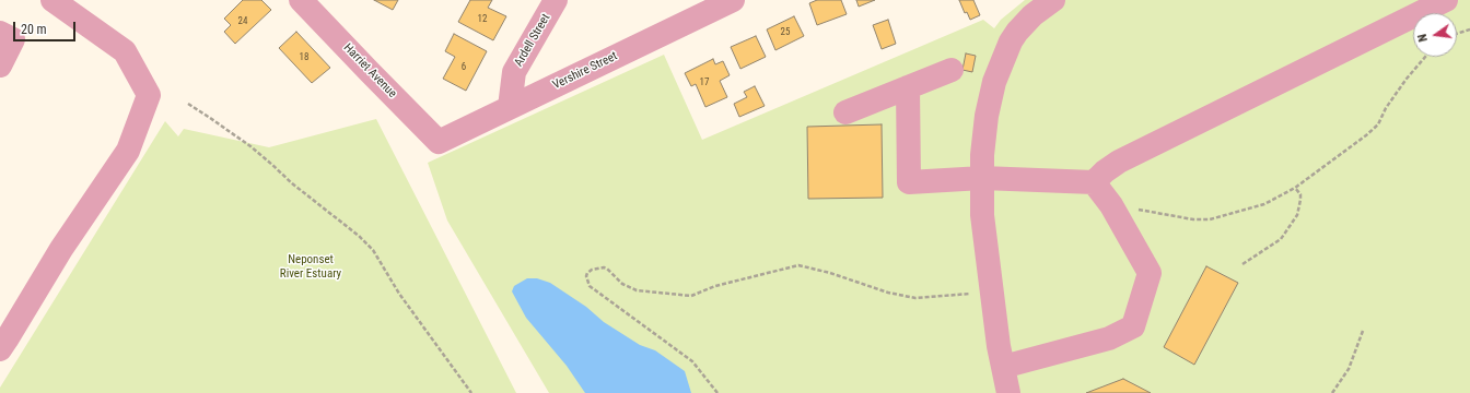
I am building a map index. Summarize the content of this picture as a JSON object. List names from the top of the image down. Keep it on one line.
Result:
{"streets":{"street":["Ardell Street","Harriet Avenue","Vershire Street"]},"crossings":[["Ardell Street","Vershire Street"],["Harriet Avenue","Vershire Street"]],"parks":["Neponset River Estuary"],"house_numbers":["12","24","25","18","6","17"],"scale_bar":"20 m","north":"left"}
